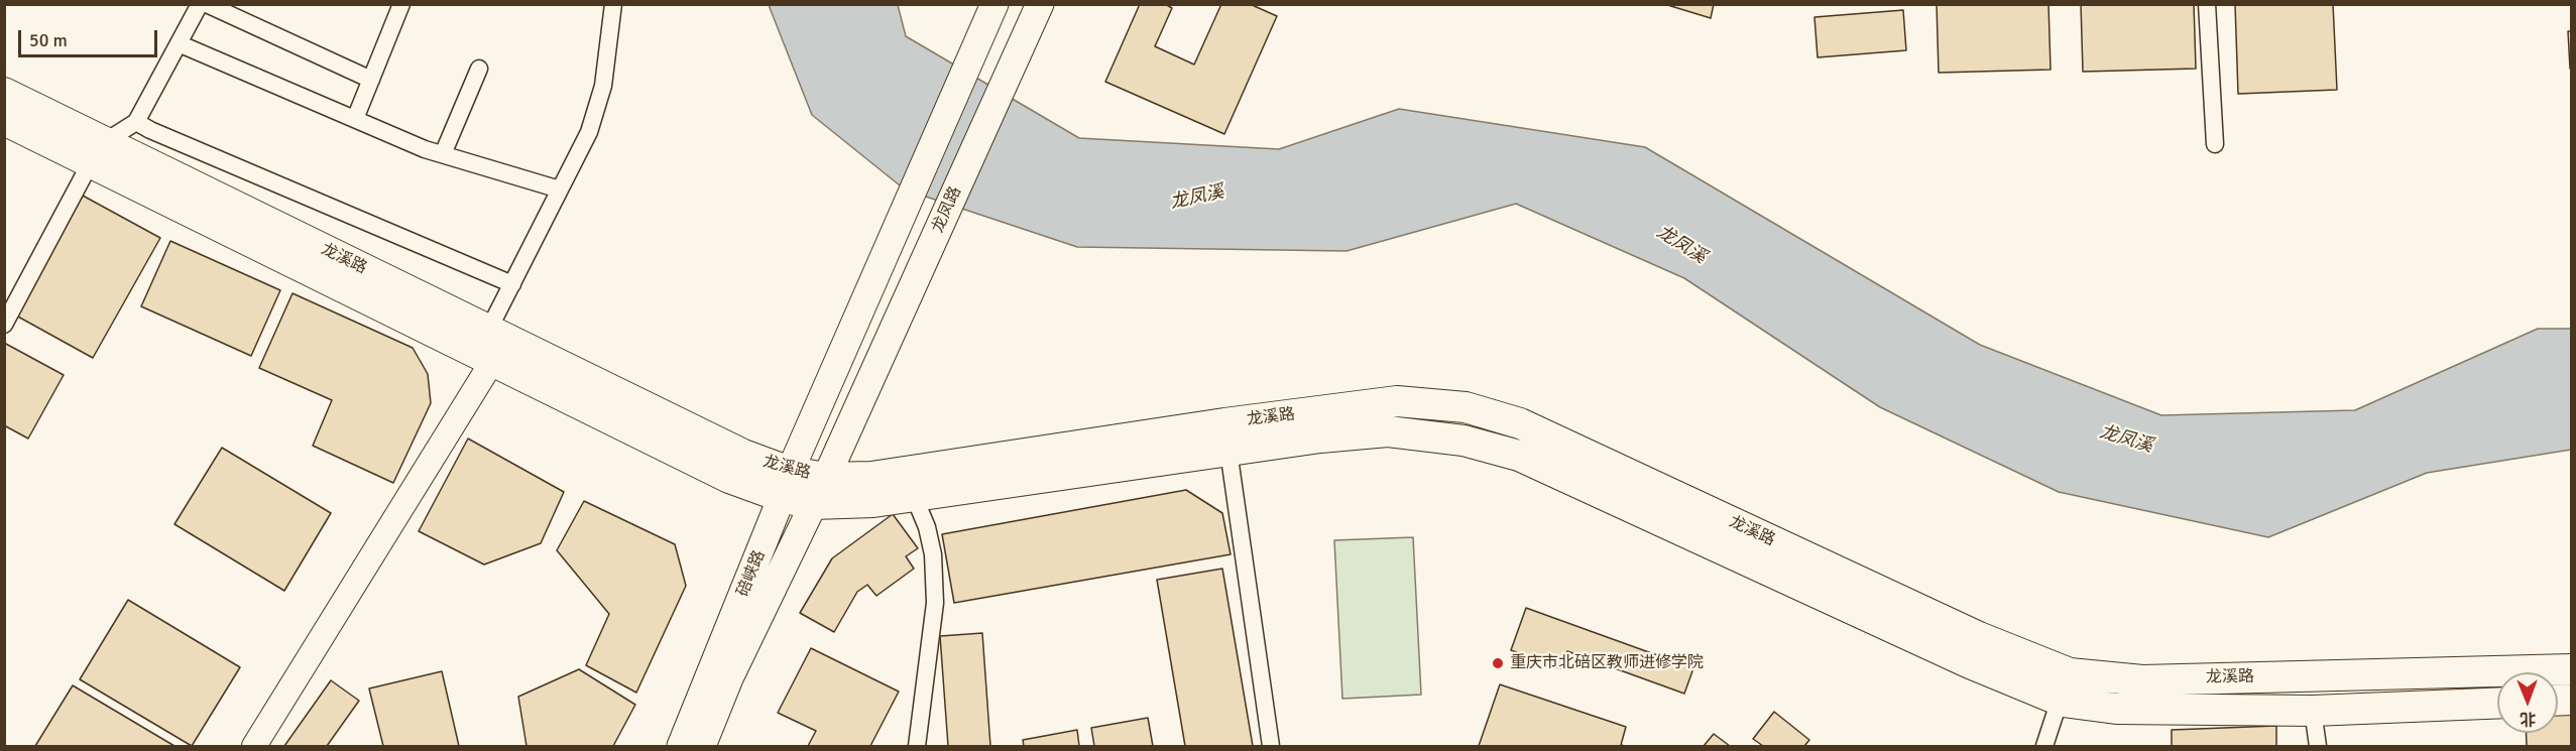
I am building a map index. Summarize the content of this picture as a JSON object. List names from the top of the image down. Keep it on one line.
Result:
{"streets":{"highway":["龙溪路"],"main road":["龙凤路","碚峡路"]},"crossings":[["龙凤路","碚峡路"],["龙溪路","碚峡路"]],"water":["龙凤溪"],"places":["重庆市北碚区教师进修学院"],"scale_bar":"50 m","north":"bottom"}
